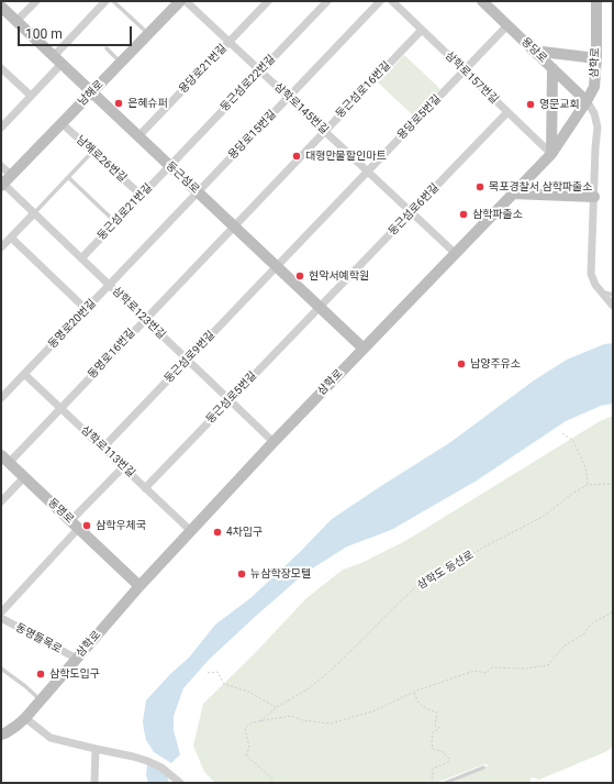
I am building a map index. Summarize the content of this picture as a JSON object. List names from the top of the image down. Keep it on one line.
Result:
{"streets":{"street":["용당로","삼학로","용당로21번길","삼학로157번길","둥근섬로22번길","둥근섬로16번길","남해로","삼학로145번길","용당로5번길","용당로15번길","남해로26번길","둥근섬로","둥근섬로6번길","둥근섬로21번길","삼학로123번길","동명로20번길","동명로16번길","둥근섬로9번길","둥근섬로5번길","삼학로113번길","동명로","동명들목로"],"path":["삼학도 등산로"]},"crossings":[["용당로","삼학로"],["용당로","용당로5번길"],["삼학로","삼학로157번길"],["삼학로","삼학로145번길"],["삼학로","둥근섬로"],["삼학로","삼학로123번길"],["삼학로","삼학로113번길"],["삼학로","동명로"],["삼학로","동명들목로"],["용당로21번길","삼학로145번길"],["용당로21번길","둥근섬로"],["삼학로157번길","둥근섬로16번길"],["삼학로157번길","용당로5번길"],["삼학로157번길","둥근섬로6번길"],["둥근섬로22번길","삼학로145번길"],["둥근섬로22번길","둥근섬로"],["둥근섬로22번길","둥근섬로21번길"],["둥근섬로16번길","삼학로145번길"],["둥근섬로16번길","둥근섬로"],["둥근섬로16번길","동명로16번길"],["남해로","남해로26번길"],["남해로","둥근섬로"],["남해로","삼학로123번길"],["삼학로145번길","용당로5번길"],["삼학로145번길","용당로15번길"],["삼학로145번길","둥근섬로6번길"],["용당로5번길","둥근섬로"],["용당로5번길","둥근섬로9번길"],["용당로15번길","둥근섬로"],["용당로15번길","동명로20번길"],["남해로26번길","둥근섬로21번길"],["둥근섬로","둥근섬로6번길"],["둥근섬로","둥근섬로21번길"],["둥근섬로","동명로20번길"],["둥근섬로","동명로16번길"],["둥근섬로","둥근섬로9번길"],["둥근섬로","둥근섬로5번길"],["둥근섬로6번길","둥근섬로5번길"],["둥근섬로21번길","삼학로123번길"],["삼학로123번길","동명로20번길"],["삼학로123번길","동명로16번길"],["삼학로123번길","둥근섬로9번길"],["삼학로123번길","둥근섬로5번길"],["동명로20번길","삼학로113번길"],["동명로16번길","삼학로113번길"],["동명로16번길","동명로"],["둥근섬로9번길","삼학로113번길"],["둥근섬로5번길","삼학로113번길"]],"places":["은혜슈퍼","영문교회","대형만물할인마트","목포경찰서 삼학파출소","삼학파출소","현악서예학원","남양주유소","삼학우체국","4차입구","뉴삼학장모텔","삼학도입구"],"scale_bar":"100 m"}
